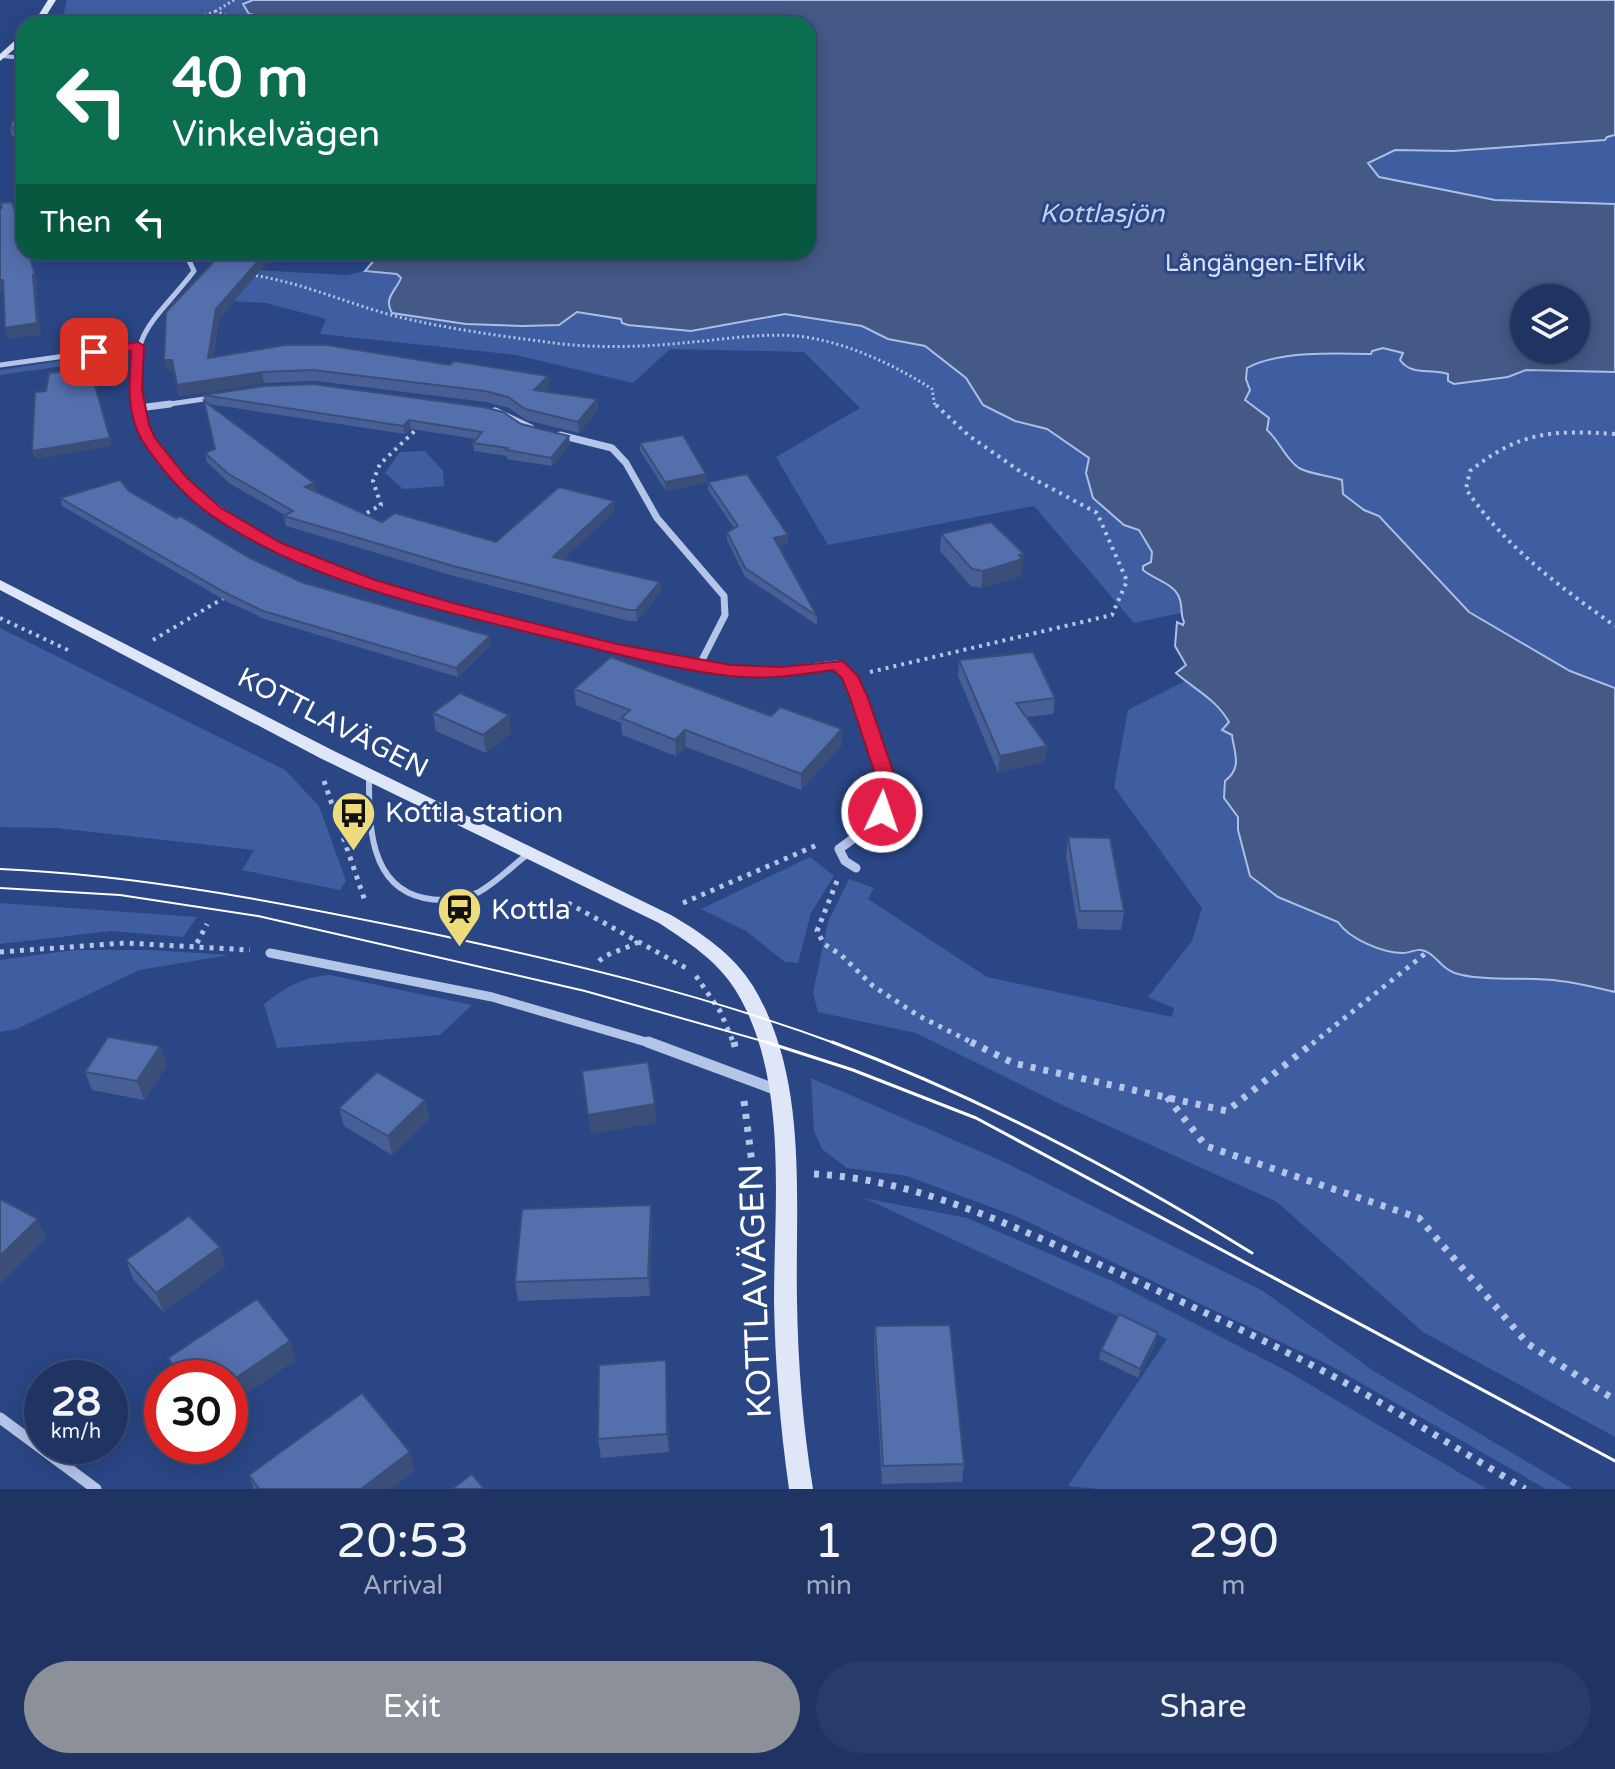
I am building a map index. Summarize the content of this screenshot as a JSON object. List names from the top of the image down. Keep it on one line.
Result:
{"streets":{"street":["KOTTLAVÄGEN"]},"water":["Kottlasjön"],"parks":["Långängen-Elfvik"],"places":{"bus stop":["Kottla station"],"station":["Kottla"]},"page":{"turn":["40 m","Vinkelvägen"],"then":"Then","speed":"28 km/h","limit":"30","eta":["20:53","Arrival","1","min","290","m"],"buttons":["Exit","Share"]}}
